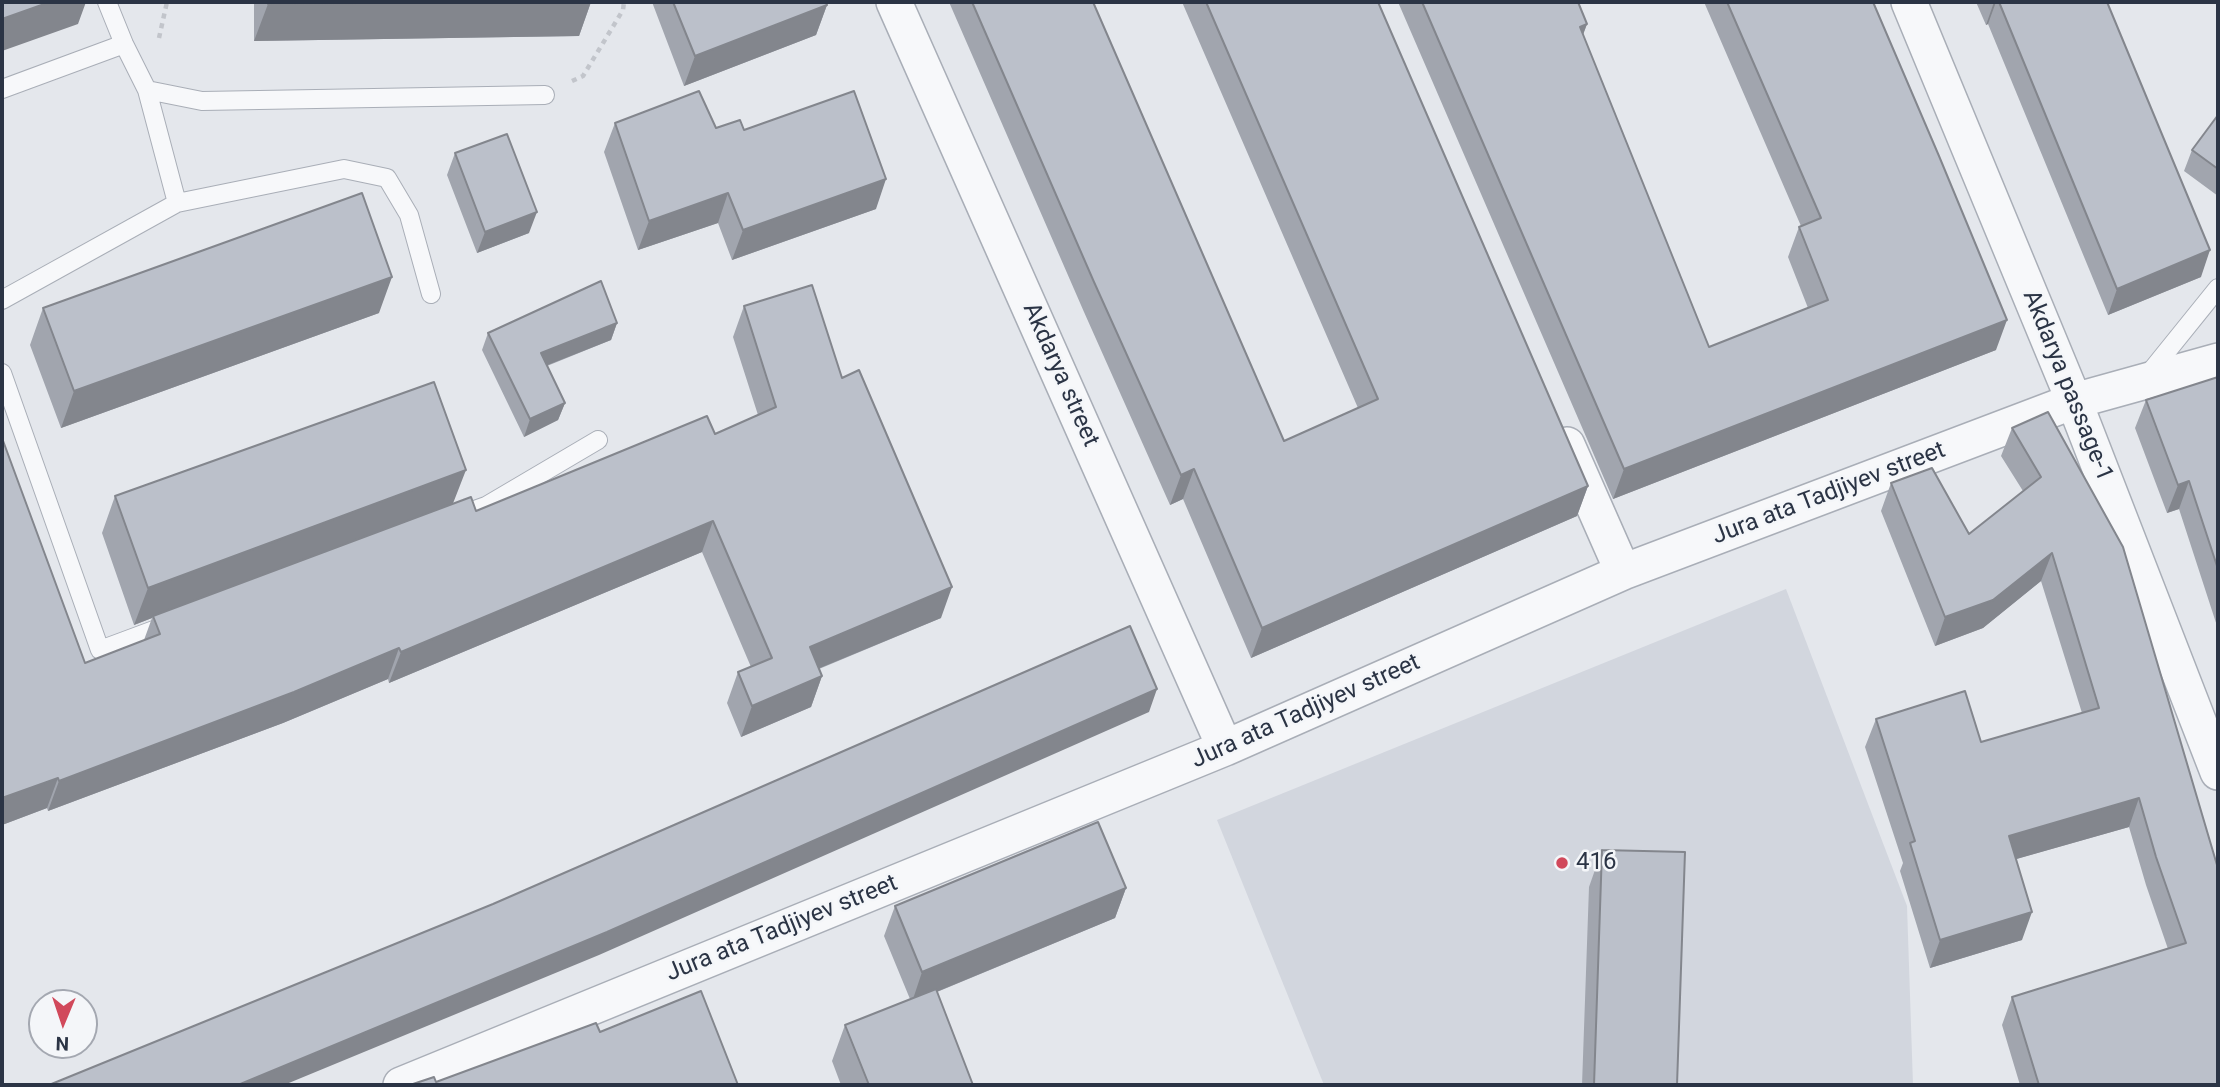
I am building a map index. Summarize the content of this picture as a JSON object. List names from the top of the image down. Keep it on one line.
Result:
{"streets":{"street":["Akdarya street","Akdarya passage-1","Jura аta Tadjiyev street"]},"crossings":[["Akdarya street","Jura аta Tadjiyev street"],["Akdarya passage-1","Jura аta Tadjiyev street"]],"places":["416"],"north":"bottom"}
